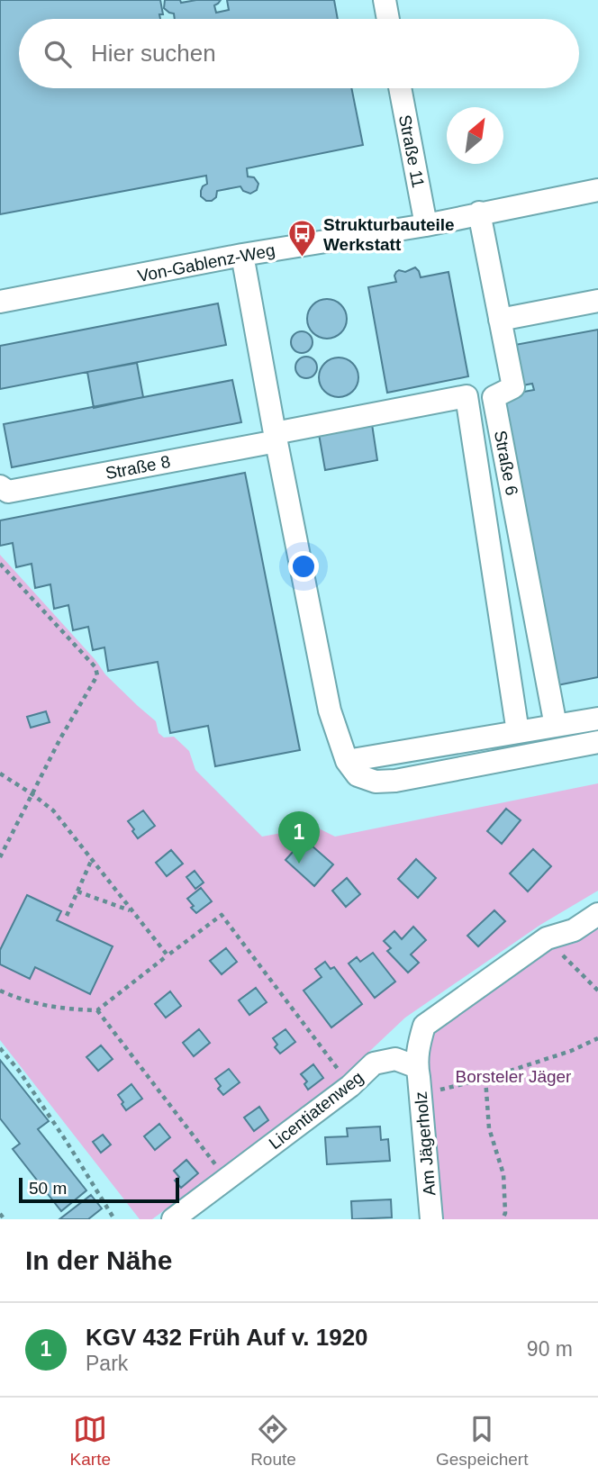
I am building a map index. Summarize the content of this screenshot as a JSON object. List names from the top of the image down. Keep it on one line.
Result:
{"streets":{"street":["Straße 11","Von-Gablenz-Weg","Straße 6","Straße 8","Licentiatenweg","Am Jägerholz"]},"crossings":[["Straße 11","Von-Gablenz-Weg"],["Von-Gablenz-Weg","Straße 6"],["Licentiatenweg","Am Jägerholz"]],"parks":["Borsteler Jäger"],"places":{"bus stop":["Strukturbauteile Werkstatt"]},"scale_bar":"50 m","north":"top right","page":{"search":"Hier suchen","pins":"1","scale":"50 m","heading":"In der Nähe","list":[{"mark":"1","name":"KGV 432 Früh Auf v. 1920","note":"Park","value":"90 m"}],"nav":["Karte","Route","Gespeichert"]}}
